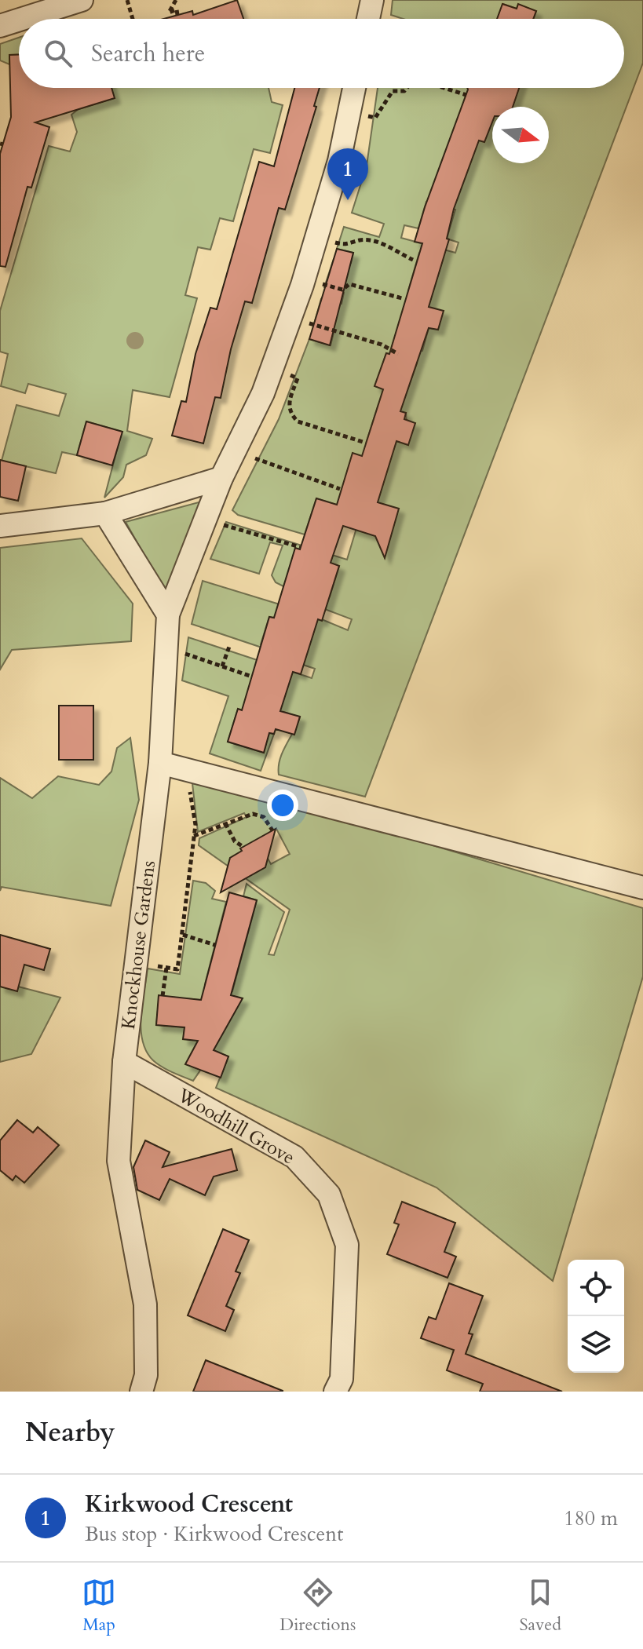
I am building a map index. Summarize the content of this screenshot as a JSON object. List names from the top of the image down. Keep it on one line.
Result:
{"streets":{"street":["Knockhouse Gardens","Woodhill Grove"]},"crossings":[["Knockhouse Gardens","Woodhill Grove"]],"north":"right","page":{"search":"Search here","pins":"1","heading":"Nearby","list":[{"mark":"1","name":"Kirkwood Crescent","note":"Bus stop · Kirkwood Crescent","value":"180 m"}],"nav":["Map","Directions","Saved"]}}
